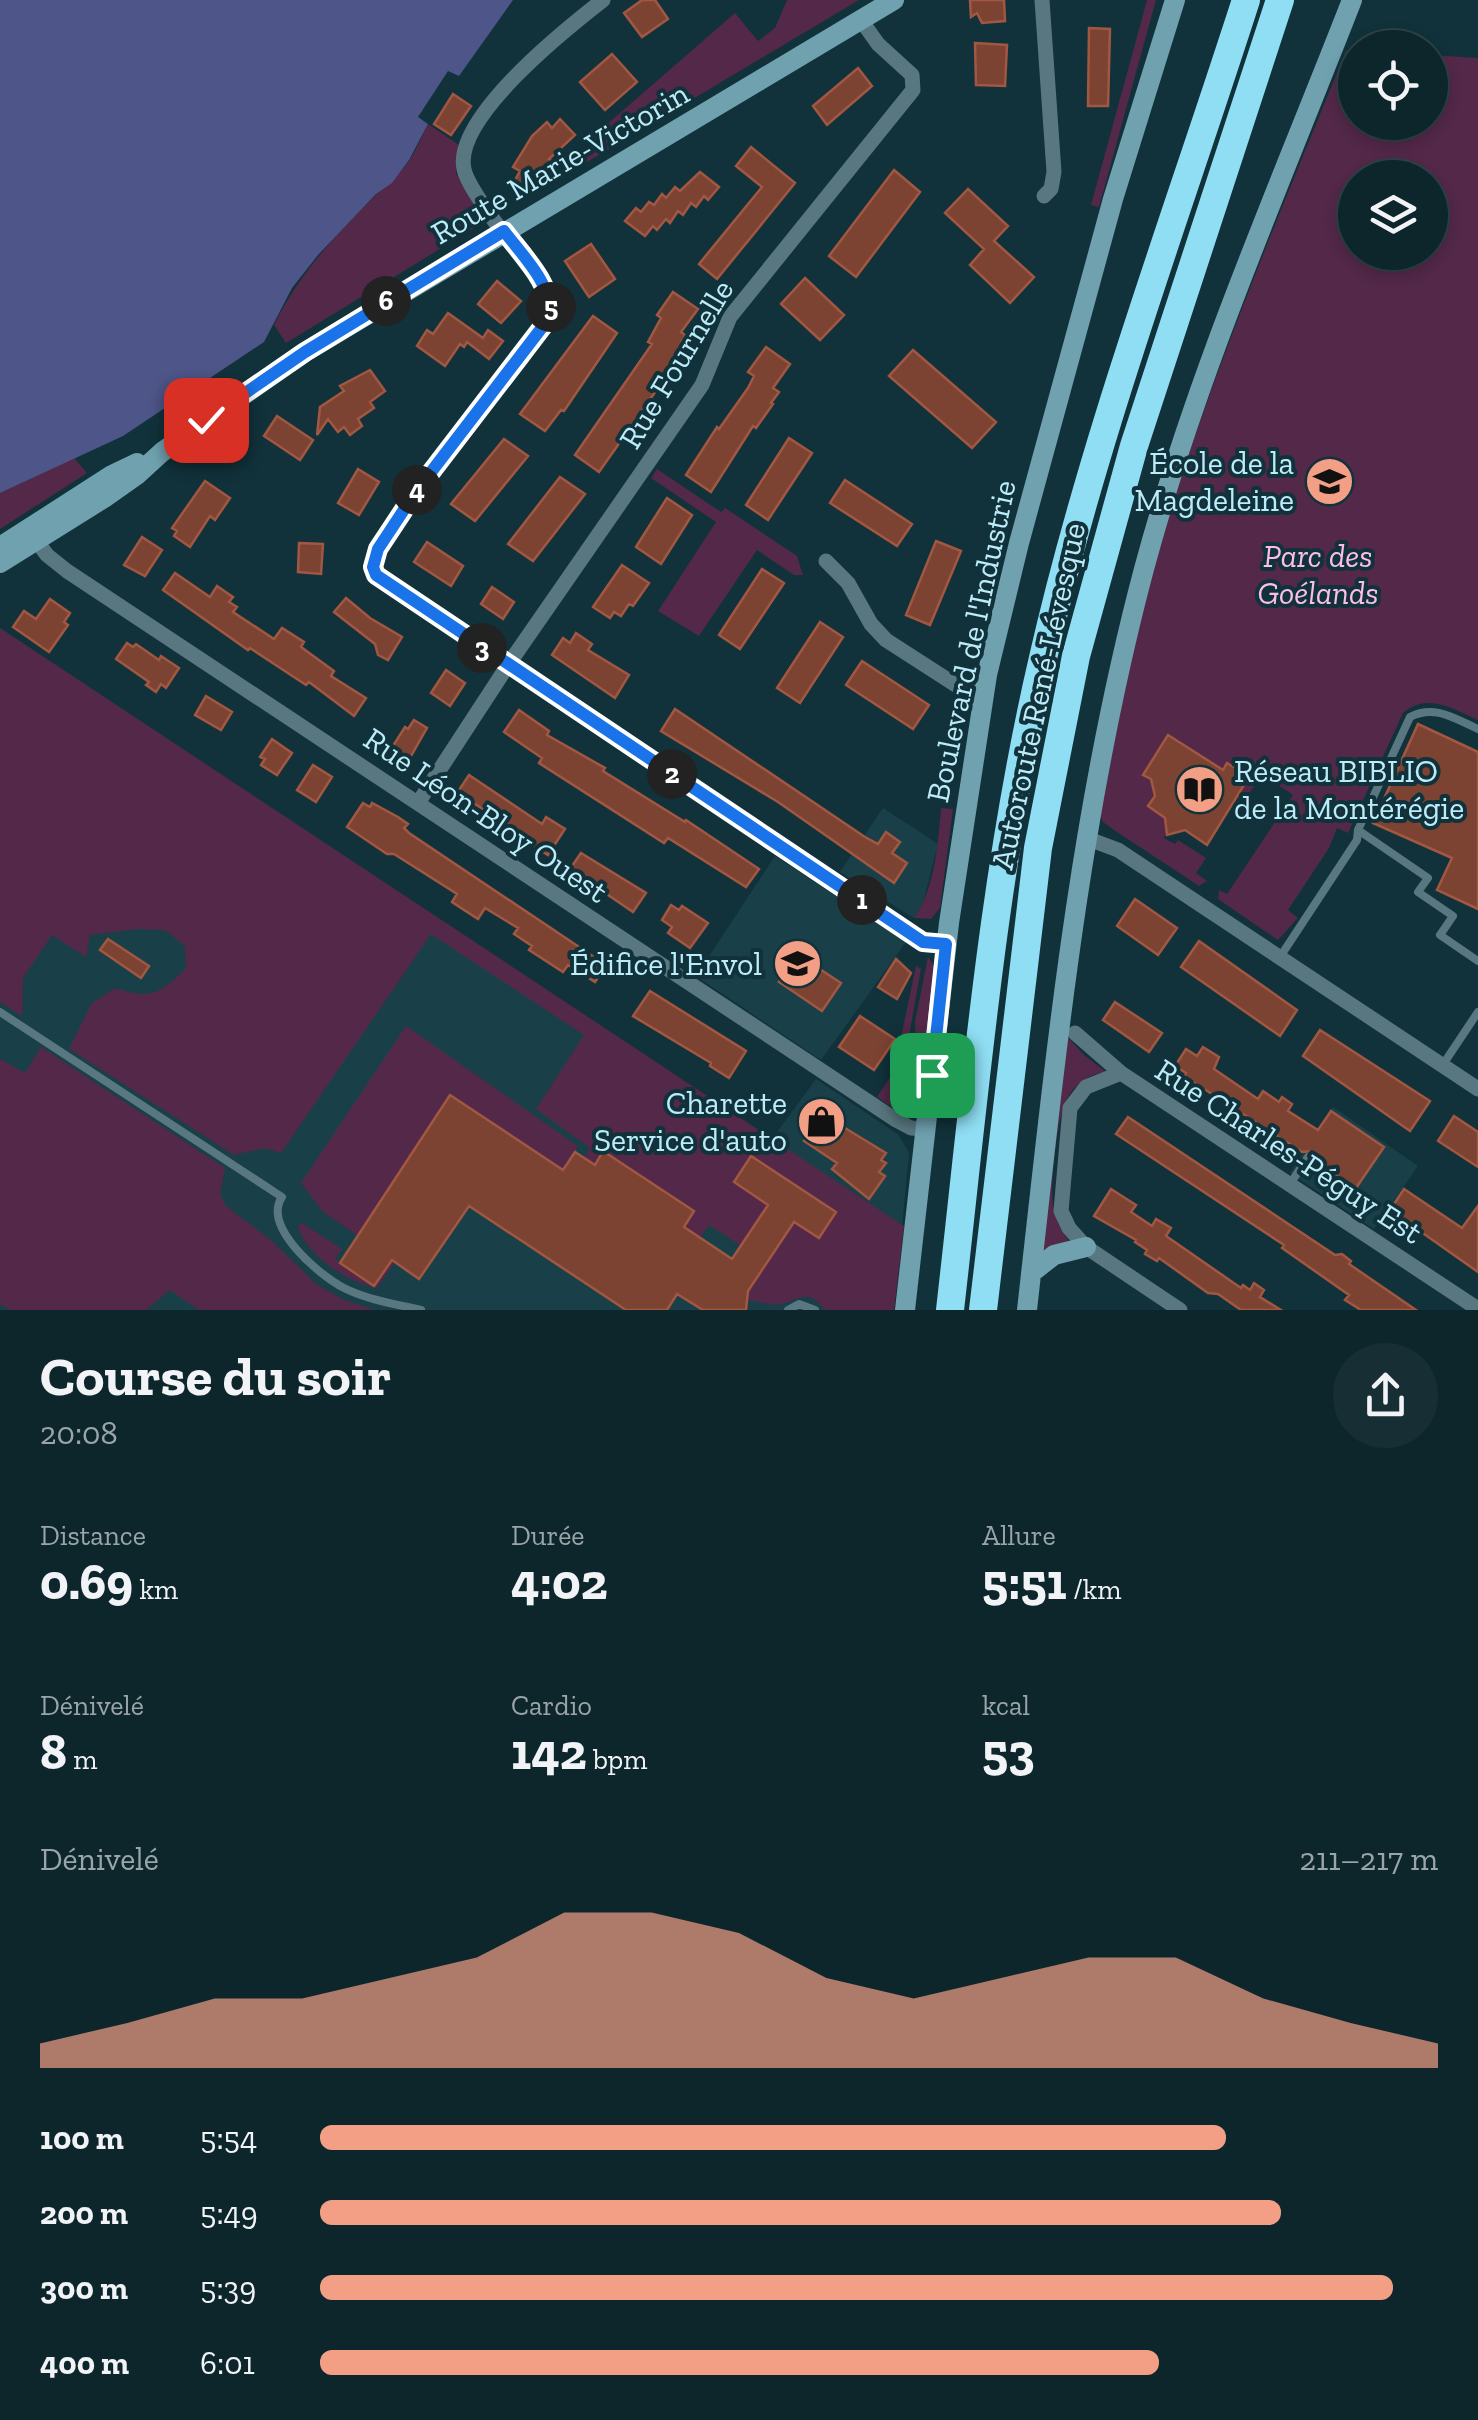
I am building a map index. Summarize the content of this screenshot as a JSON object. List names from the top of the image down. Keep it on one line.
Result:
{"streets":{"highway":["Autoroute René-Lévesque"],"street":["Route Marie-Victorin","Rue Fournelle","Boulevard de l'Industrie","Rue Léon-Bloy Ouest","Rue Charles-Péguy Est"]},"crossings":[["Route Marie-Victorin","Rue Fournelle"],["Route Marie-Victorin","Rue Léon-Bloy Ouest"],["Rue Fournelle","Rue Léon-Bloy Ouest"],["Boulevard de l'Industrie","Rue Léon-Bloy Ouest"]],"parks":["Parc des Goélands"],"places":{"school or university":["École de la Magdeleine","Édifice l'Envol"],"library":["Réseau BIBLIO de la Montérégie"],"shop":["Charette Service d'auto"]},"page":{"pins":["6","5","4","3","2","1"],"heading":["Course du soir","20:08"],"stats":[["Distance","0.69 km"],["Durée","4:02"],["Allure","5:51 /km"],["Dénivelé","8 m"],["Cardio","142 bpm"],["kcal","53"]],"chart":["Dénivelé","211–217 m"],"list":[{"name":"100 m","note":"5:54"},{"name":"200 m","note":"5:49"},{"name":"300 m","note":"5:39"},{"name":"400 m","note":"6:01"}]}}
